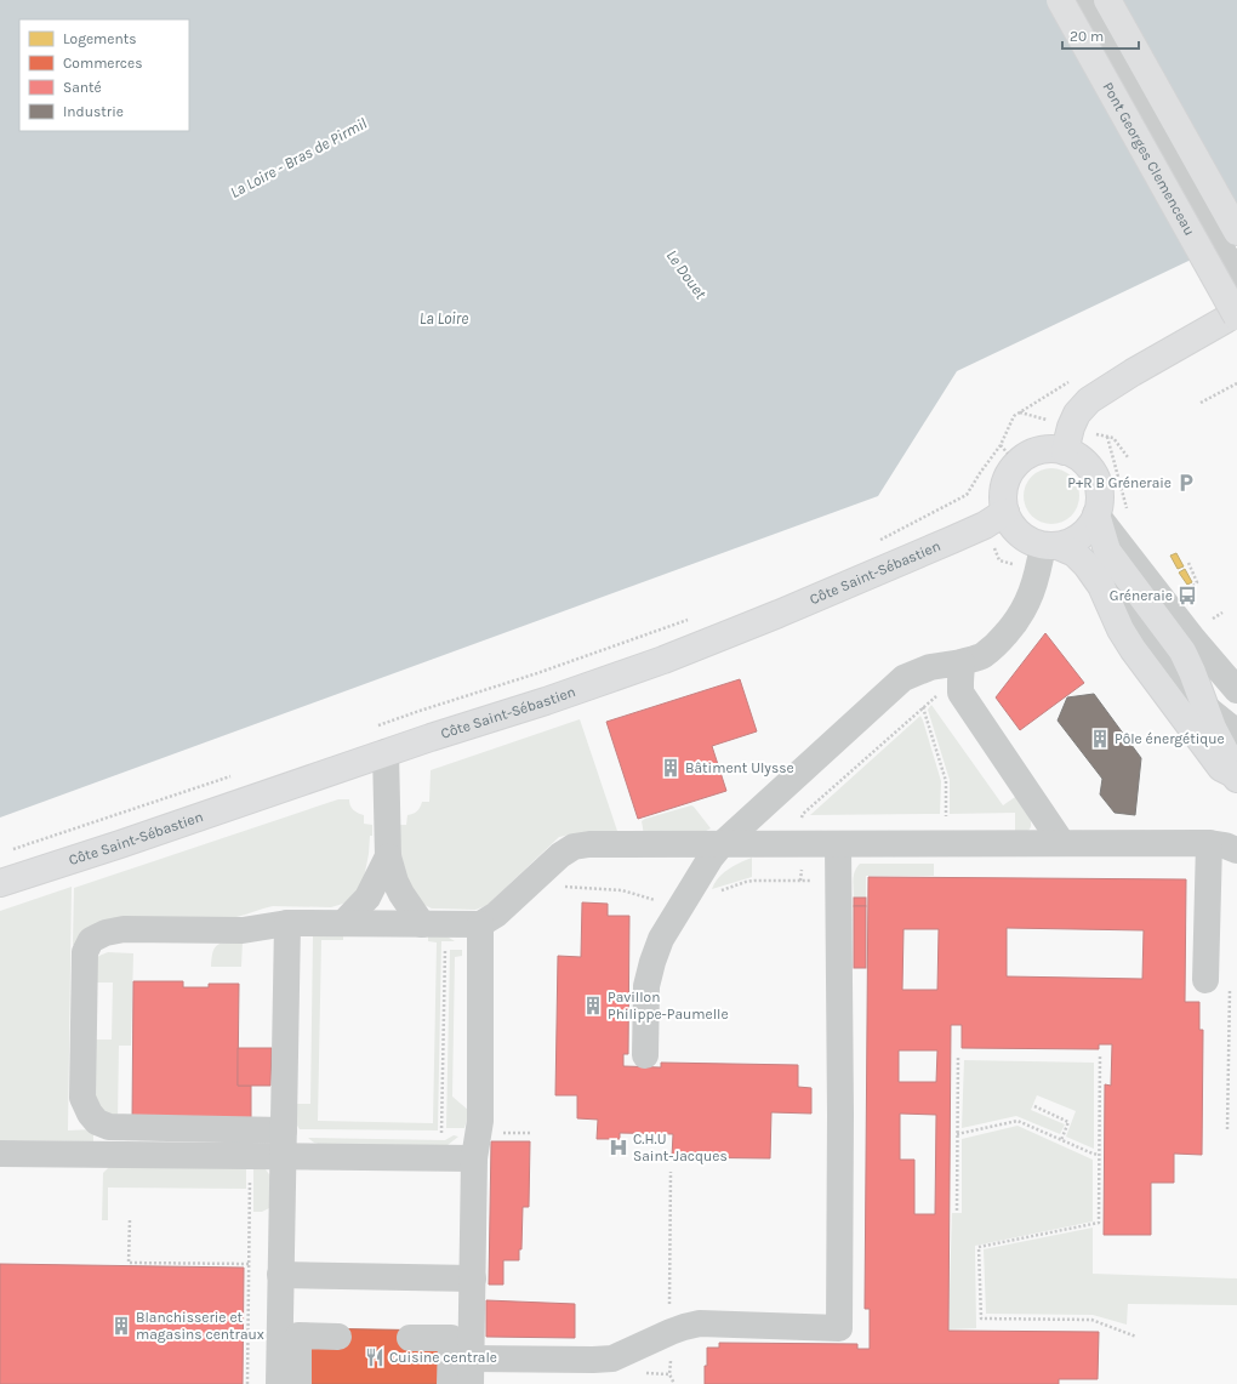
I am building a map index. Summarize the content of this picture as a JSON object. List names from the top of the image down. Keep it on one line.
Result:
{"streets":{"main road":["Pont Georges Clemenceau","Côte Saint-Sébastien"]},"water":["La Loire - Bras de Pirmil","Le Douet","La Loire"],"places":{"parking":["P+R B Gréneraie"],"bus stop":["Gréneraie"],"building":["Pôle énergétique","Bâtiment Ulysse","Pavillon Philippe-Paumelle","Blanchisserie et magasins centraux"],"hospital":["C.H.U Saint-Jacques"],"restaurant":["Cuisine centrale"]},"legend":["Logements","Commerces","Santé","Industrie"],"scale_bar":"20 m"}
